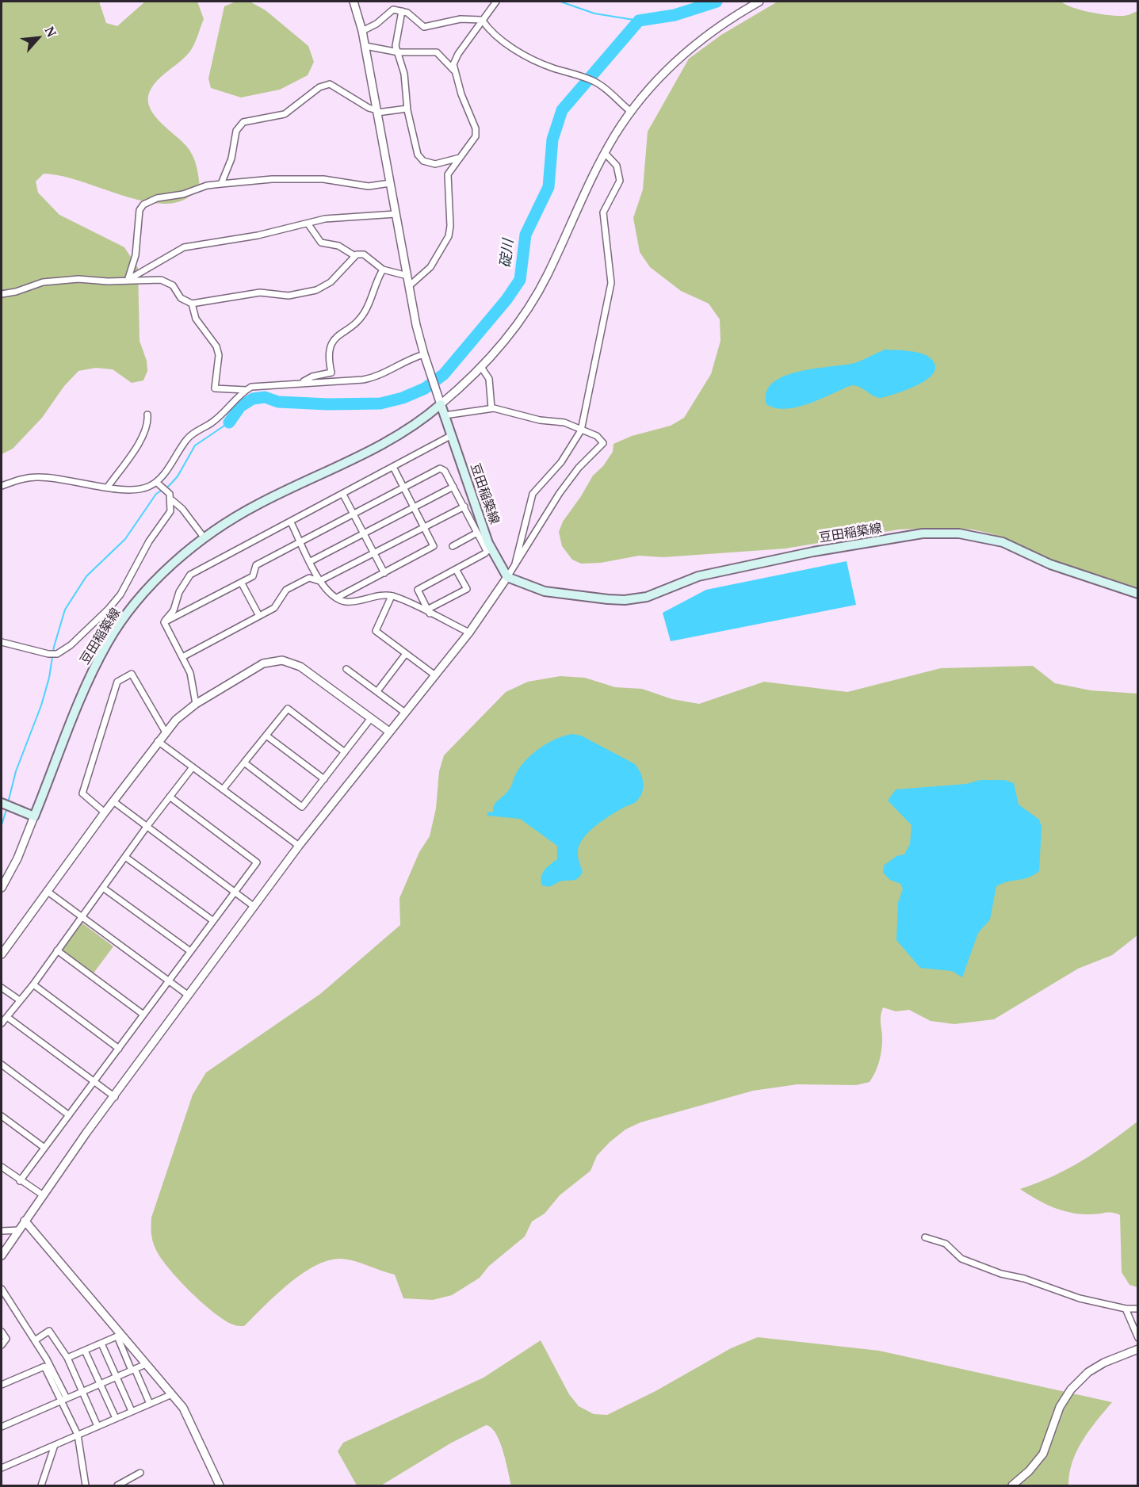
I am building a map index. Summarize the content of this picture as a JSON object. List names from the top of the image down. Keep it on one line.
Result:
{"streets":{"main road":["豆田稲築線"]},"water":["碇川"],"north":"top right"}
